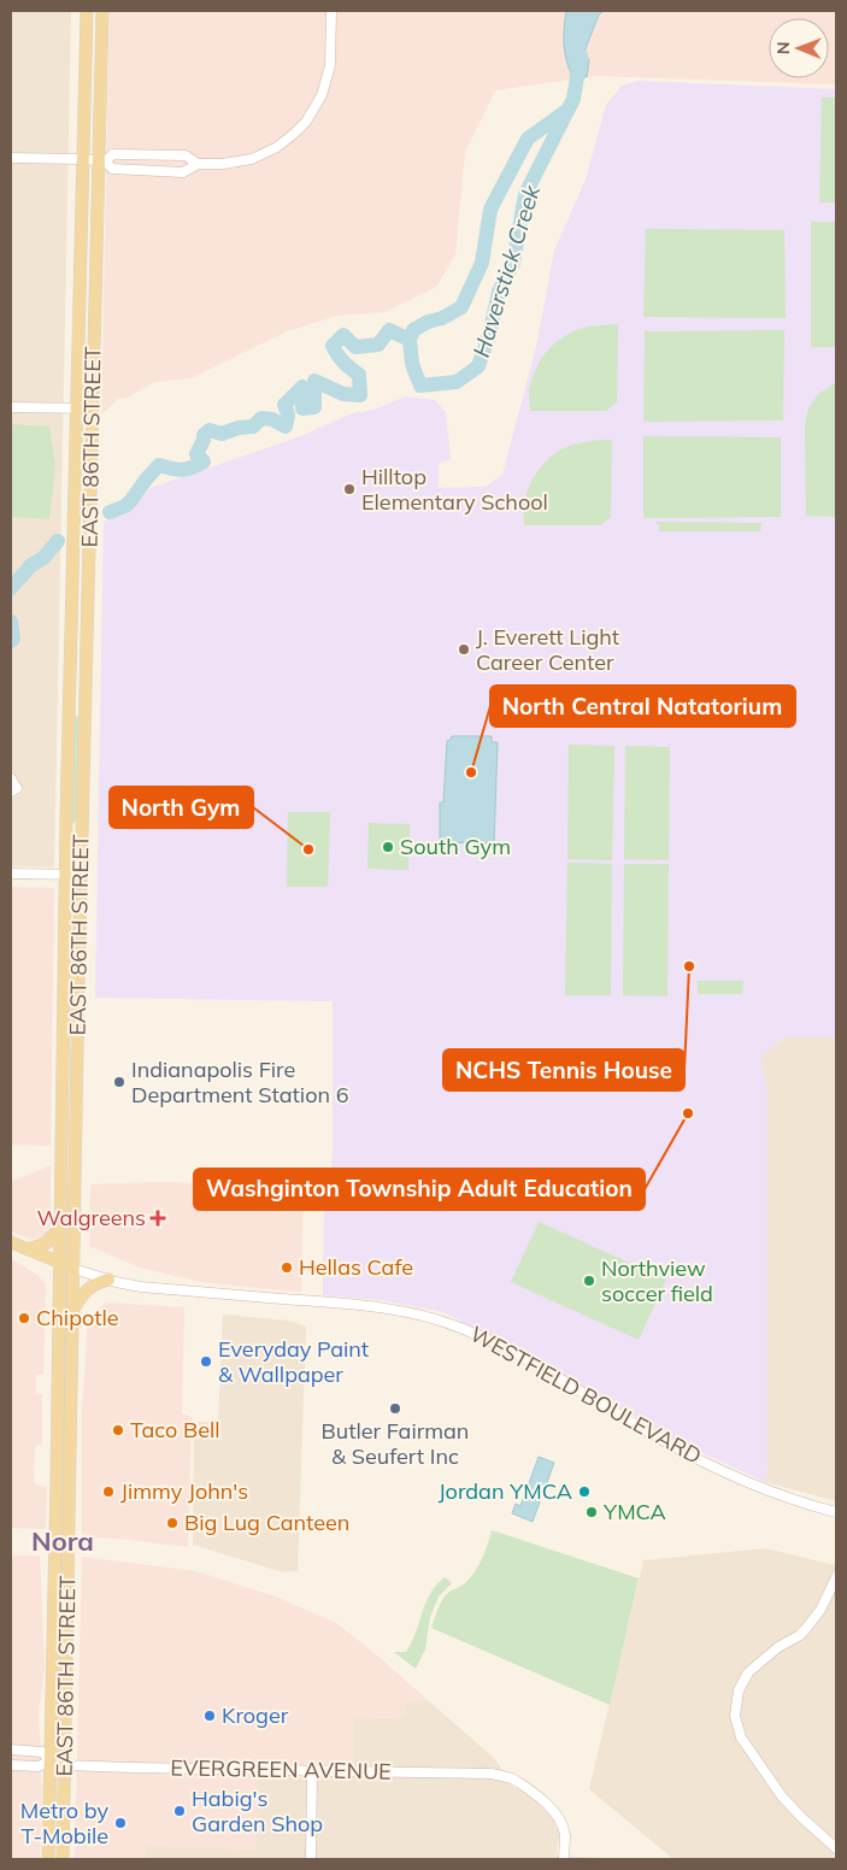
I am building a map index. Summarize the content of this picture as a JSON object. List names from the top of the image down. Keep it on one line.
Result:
{"streets":{"main road":["EAST 86TH STREET","WESTFIELD BOULEVARD"],"street":["EVERGREEN AVENUE"]},"crossings":[["EAST 86TH STREET","WESTFIELD BOULEVARD"],["EAST 86TH STREET","EVERGREEN AVENUE"]],"districts":["Nora"],"water":["Haverstick Creek"],"places":{"other":["Hilltop Elementary School","J. Everett Light Career Center","North Central Natatorium","South Gym","North Gym","NCHS Tennis House","Indianapolis Fire Department Station 6","Washginton Township Adult Education","Hellas Cafe","Northview soccer field","Chipotle","Everyday Paint & Wallpaper","Butler Fairman & Seufert Inc","Taco Bell","Jimmy John's","Jordan YMCA","YMCA","Big Lug Canteen","Kroger","Habig's Garden Shop","Metro by T-Mobile"],"health":["Walgreens"]},"north":"left"}
